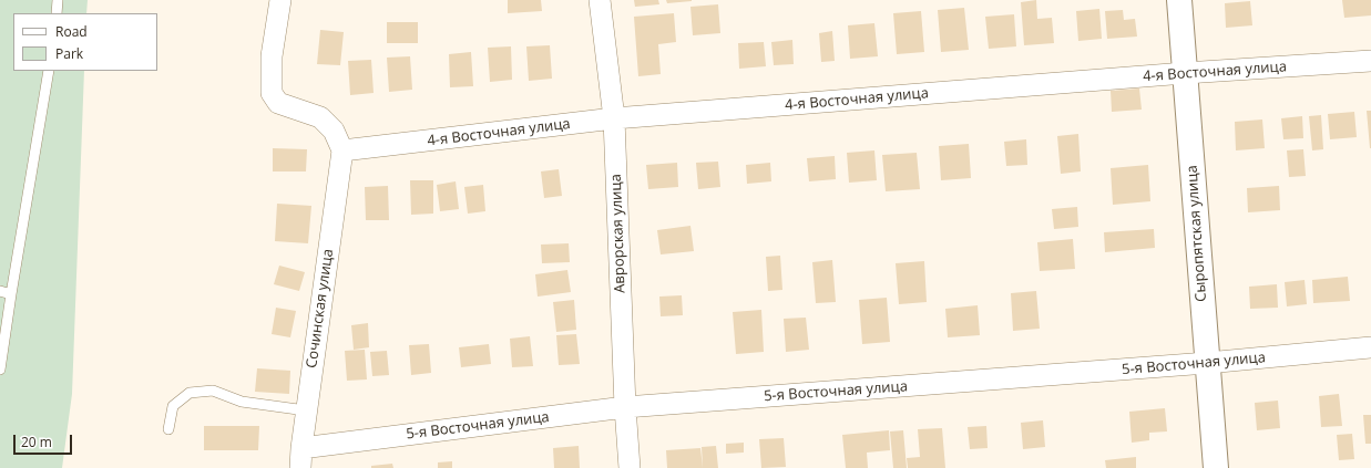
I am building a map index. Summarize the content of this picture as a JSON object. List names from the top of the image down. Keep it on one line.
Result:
{"streets":{"street":["4-я Восточная улица","Аврорская улица","Сыропятская улица","Сочинская улица","5-я Восточная улица"]},"crossings":[["4-я Восточная улица","Аврорская улица"],["4-я Восточная улица","Сыропятская улица"],["4-я Восточная улица","Сочинская улица"],["Аврорская улица","5-я Восточная улица"],["Сыропятская улица","5-я Восточная улица"],["Сочинская улица","5-я Восточная улица"]],"legend":["Road","Park"],"scale_bar":"20 m"}
